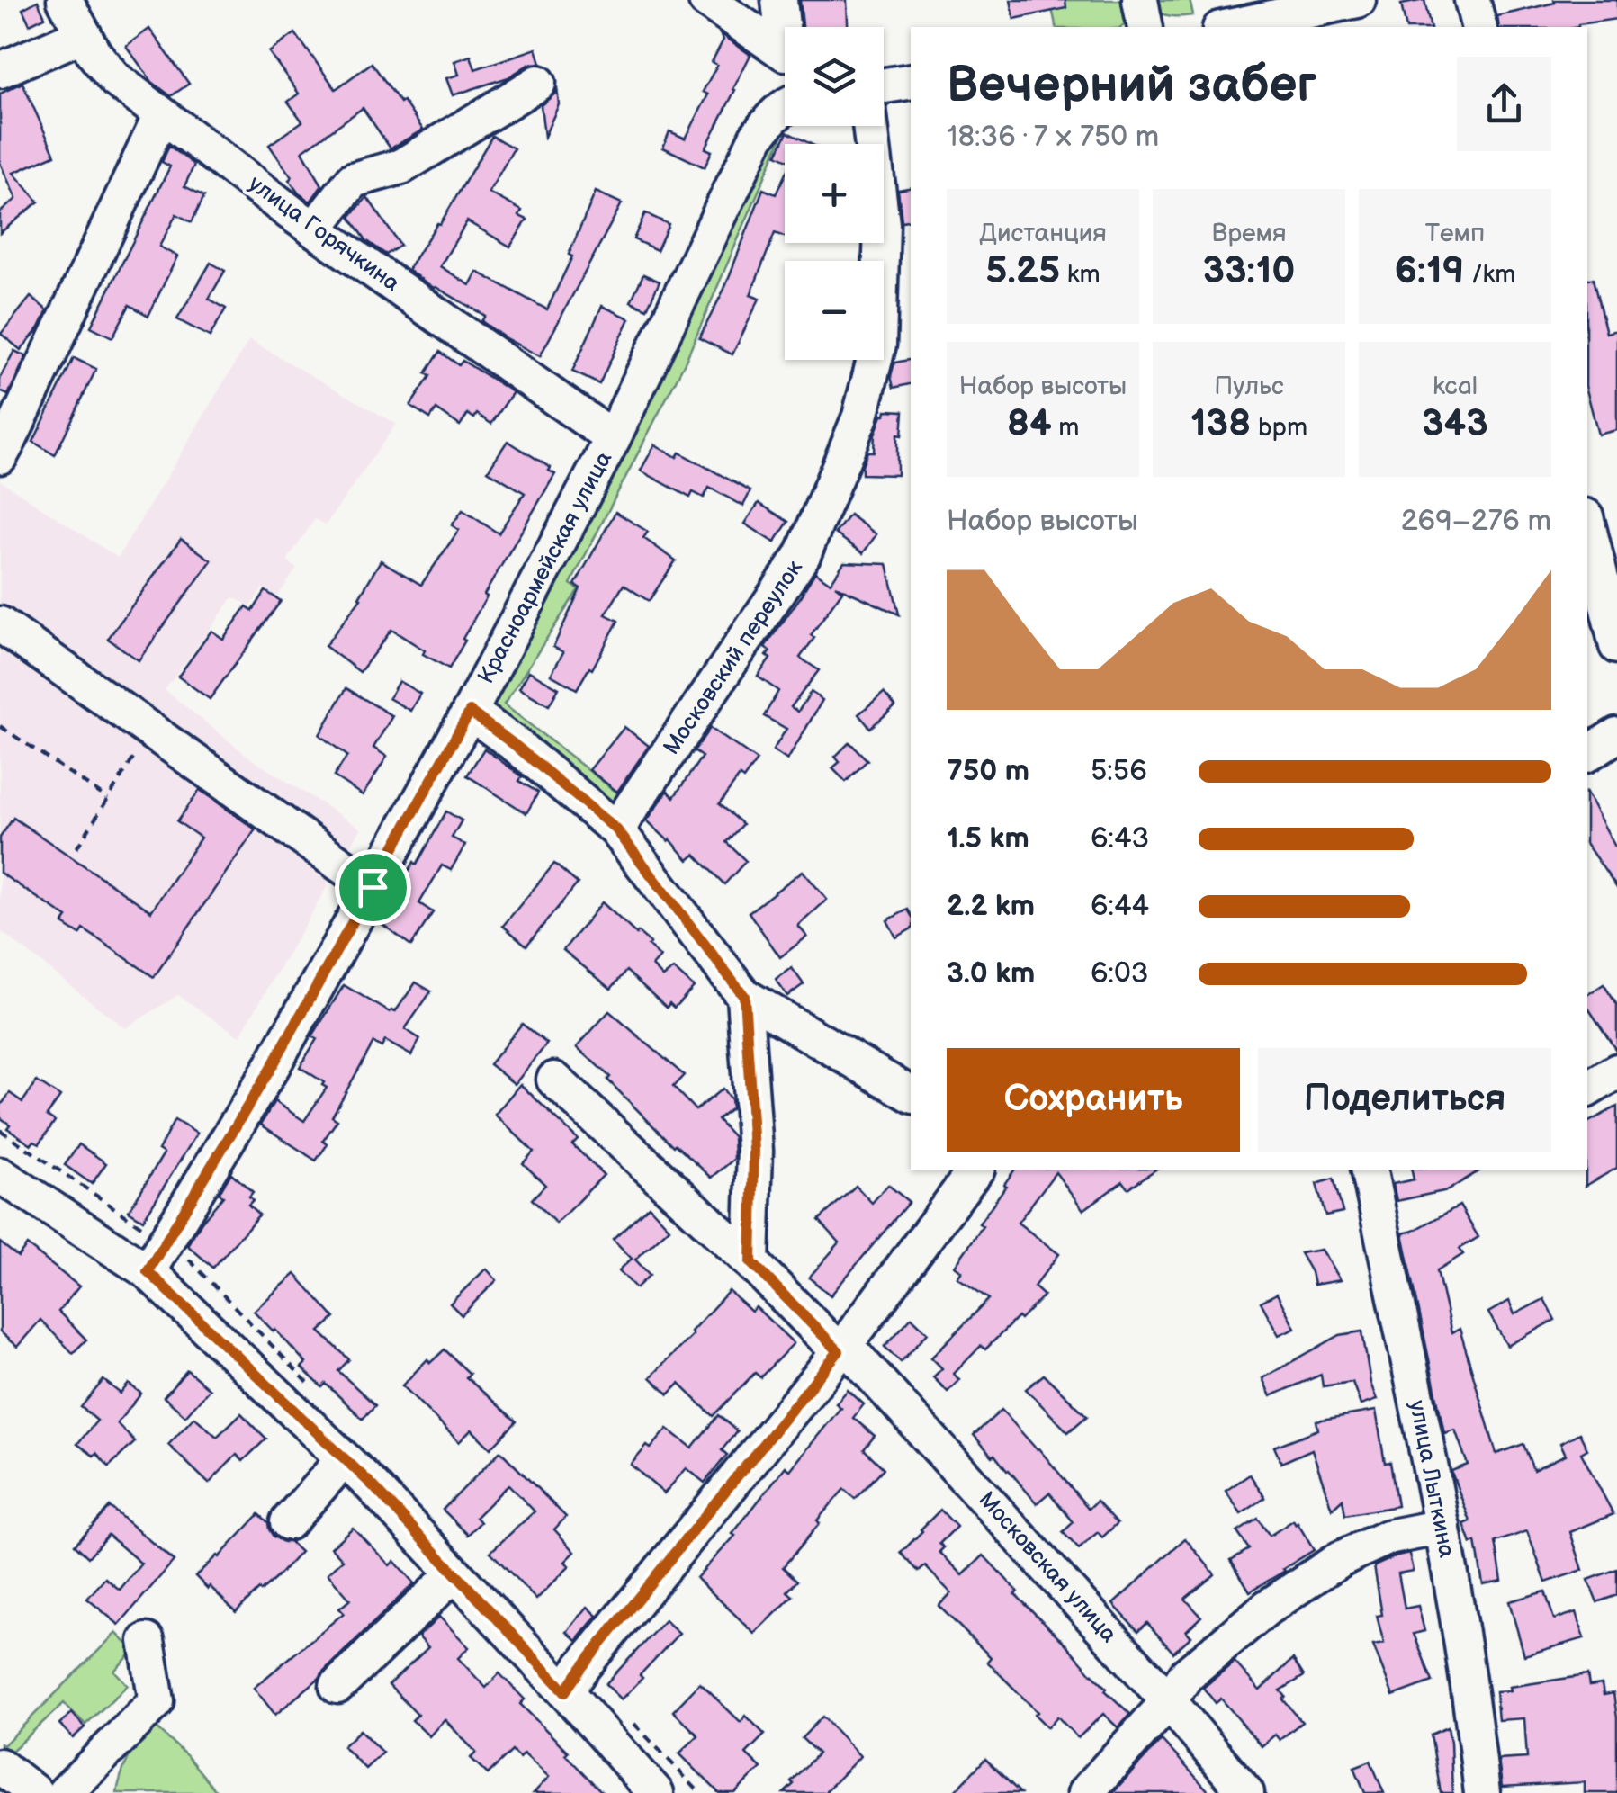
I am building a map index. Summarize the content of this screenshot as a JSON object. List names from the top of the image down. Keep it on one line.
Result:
{"streets":{"street":["улица Горячкина","Красноармейская улица","Московский переулок","улица Лыткина","Московская улица"]},"crossings":[["улица Горячкина","Красноармейская улица"]],"page":{"map_buttons":["+","−"],"heading":["Вечерний забег","18:36 · 7 × 750 m"],"stats":[["Дистанция","5.25 km"],["Время","33:10"],["Темп","6:19 /km"],["Набор высоты","84 m"],["Пульс","138 bpm"],["kcal","343"]],"chart":["Набор высоты","269–276 m"],"list":[{"name":"750 m","note":"5:56"},{"name":"1.5 km","note":"6:43"},{"name":"2.2 km","note":"6:44"},{"name":"3.0 km","note":"6:03"}],"buttons":["Сохранить","Поделиться"]}}
